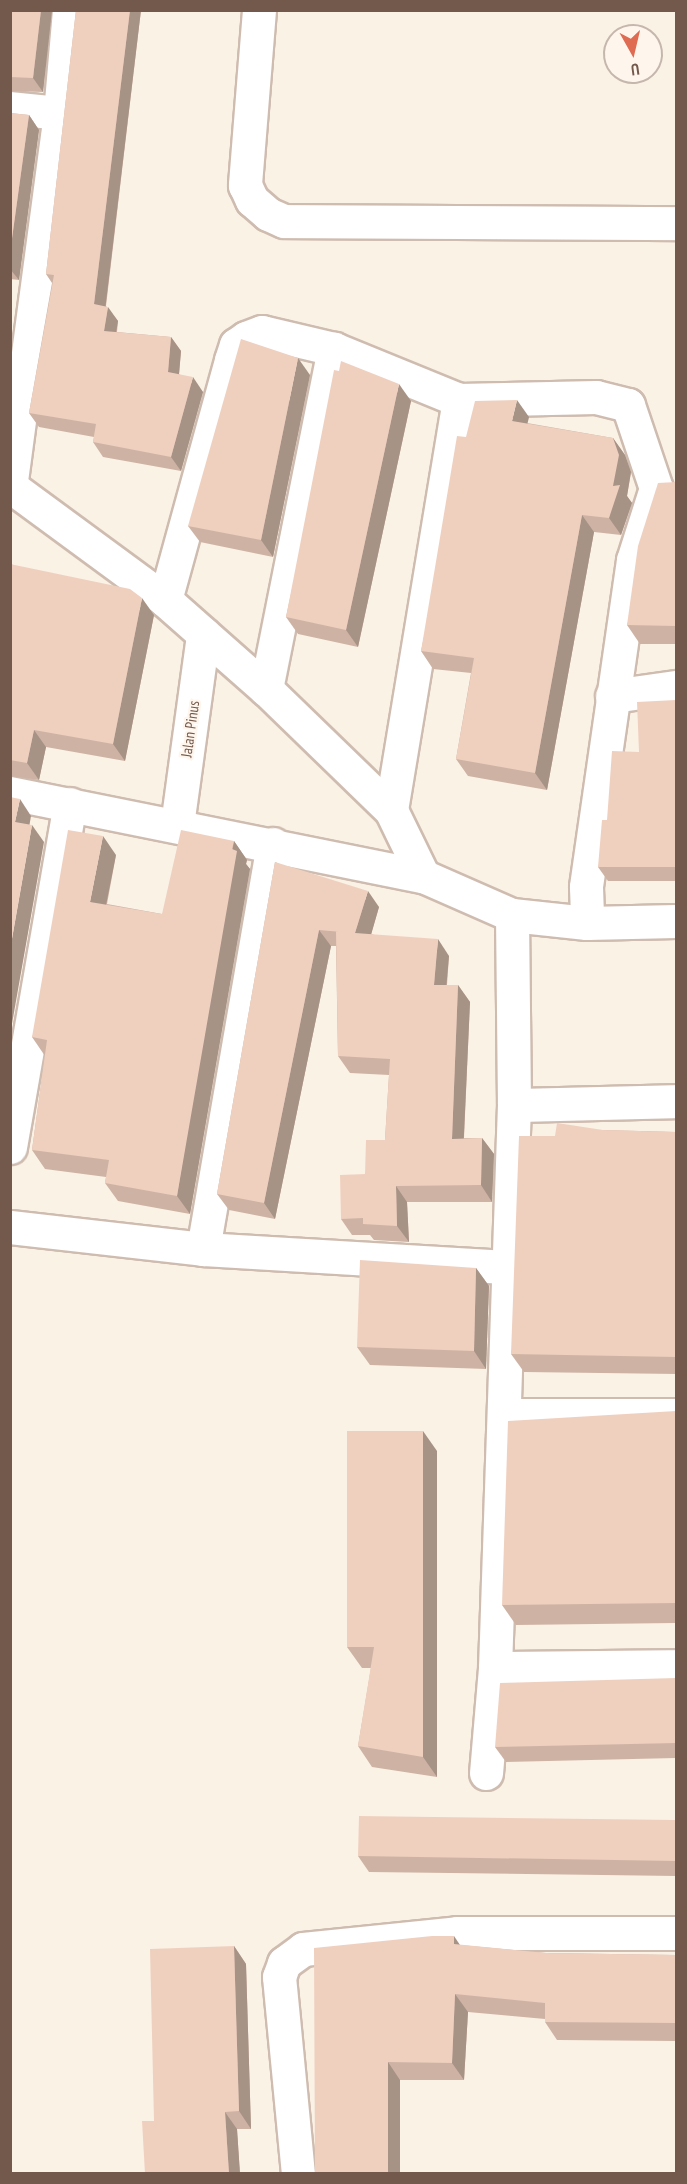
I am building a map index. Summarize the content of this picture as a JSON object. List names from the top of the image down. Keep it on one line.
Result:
{"streets":{"street":["Jalan Pinus"]},"north":"bottom"}
